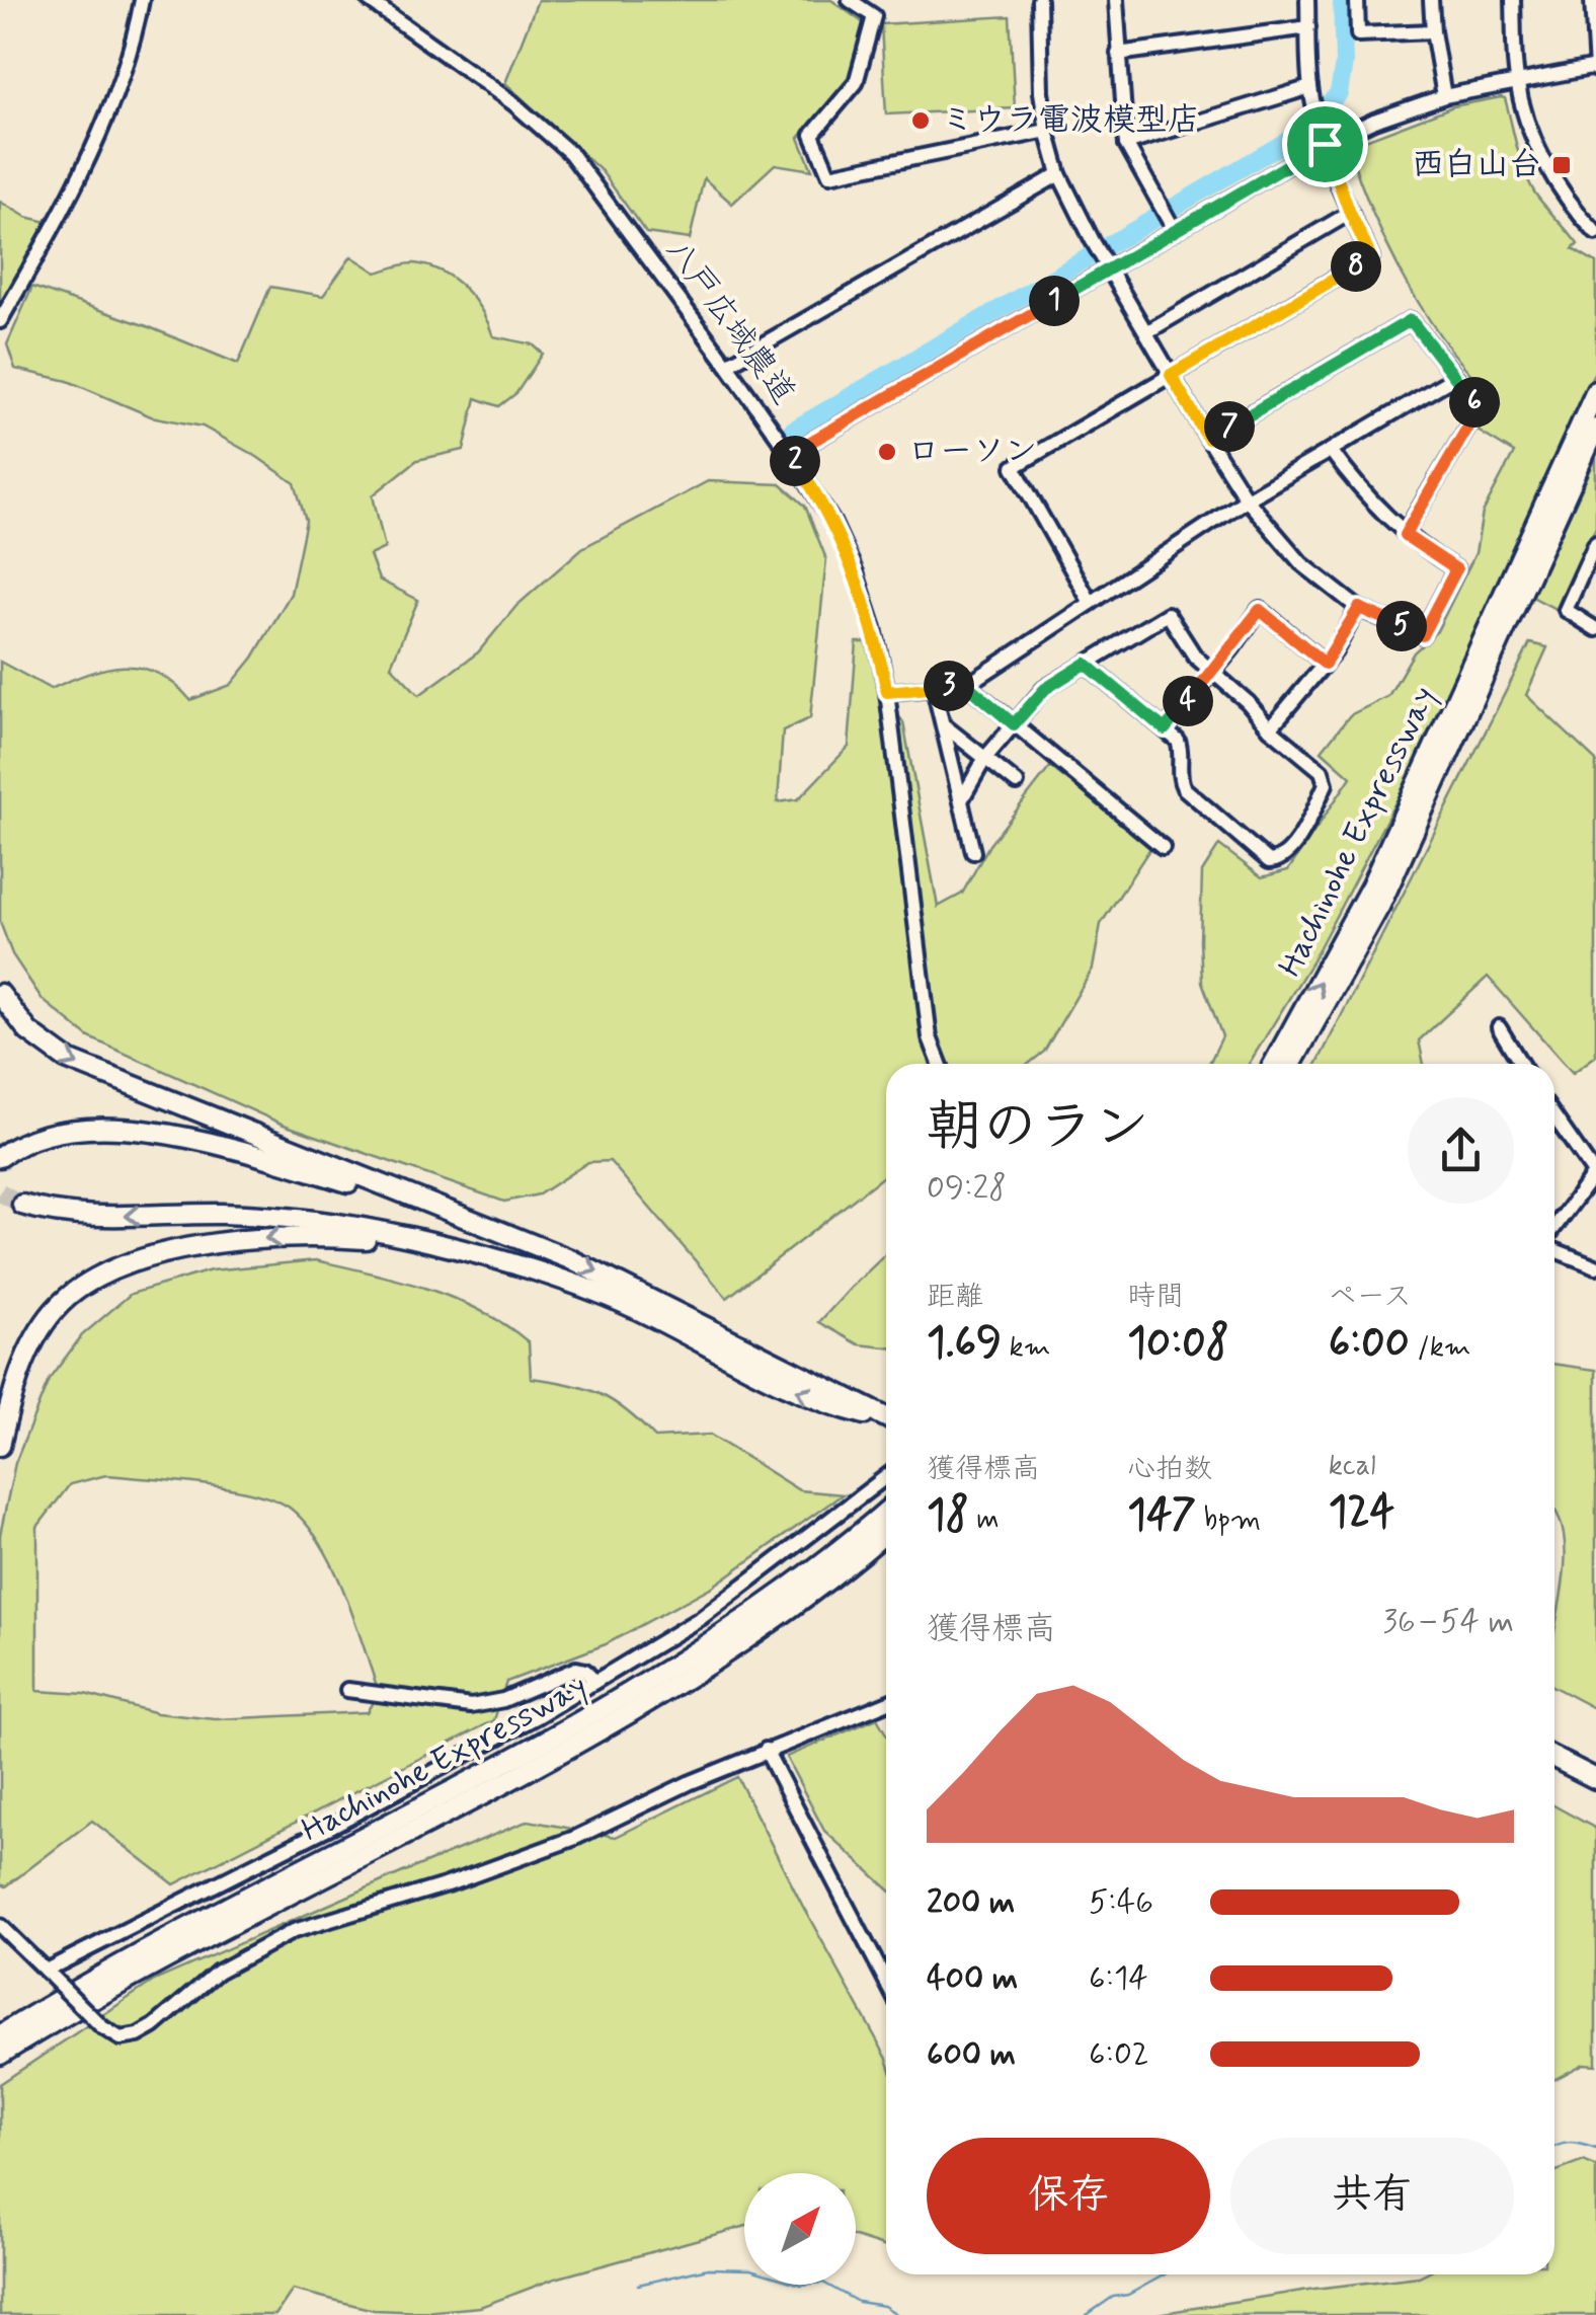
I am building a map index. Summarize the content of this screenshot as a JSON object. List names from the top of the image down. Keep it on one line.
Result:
{"streets":{"highway":["Hachinohe Expressway"],"street":["八戸広域農道"]},"places":{"other":["ミウラ電波模型店","ローソン"],"transit":["西白山台"]},"north":"top right","page":{"pins":["8","1","6","7","2","5","3","4"],"heading":["朝のラン","09:28"],"stats":[["距離","1.69 km"],["時間","10:08"],["ペース","6:00 /km"],["獲得標高","18 m"],["心拍数","147 bpm"],["kcal","124"]],"chart":["獲得標高","36–54 m"],"list":[{"name":"200 m","note":"5:46"},{"name":"400 m","note":"6:14"},{"name":"600 m","note":"6:02"}],"buttons":["保存","共有"]}}
